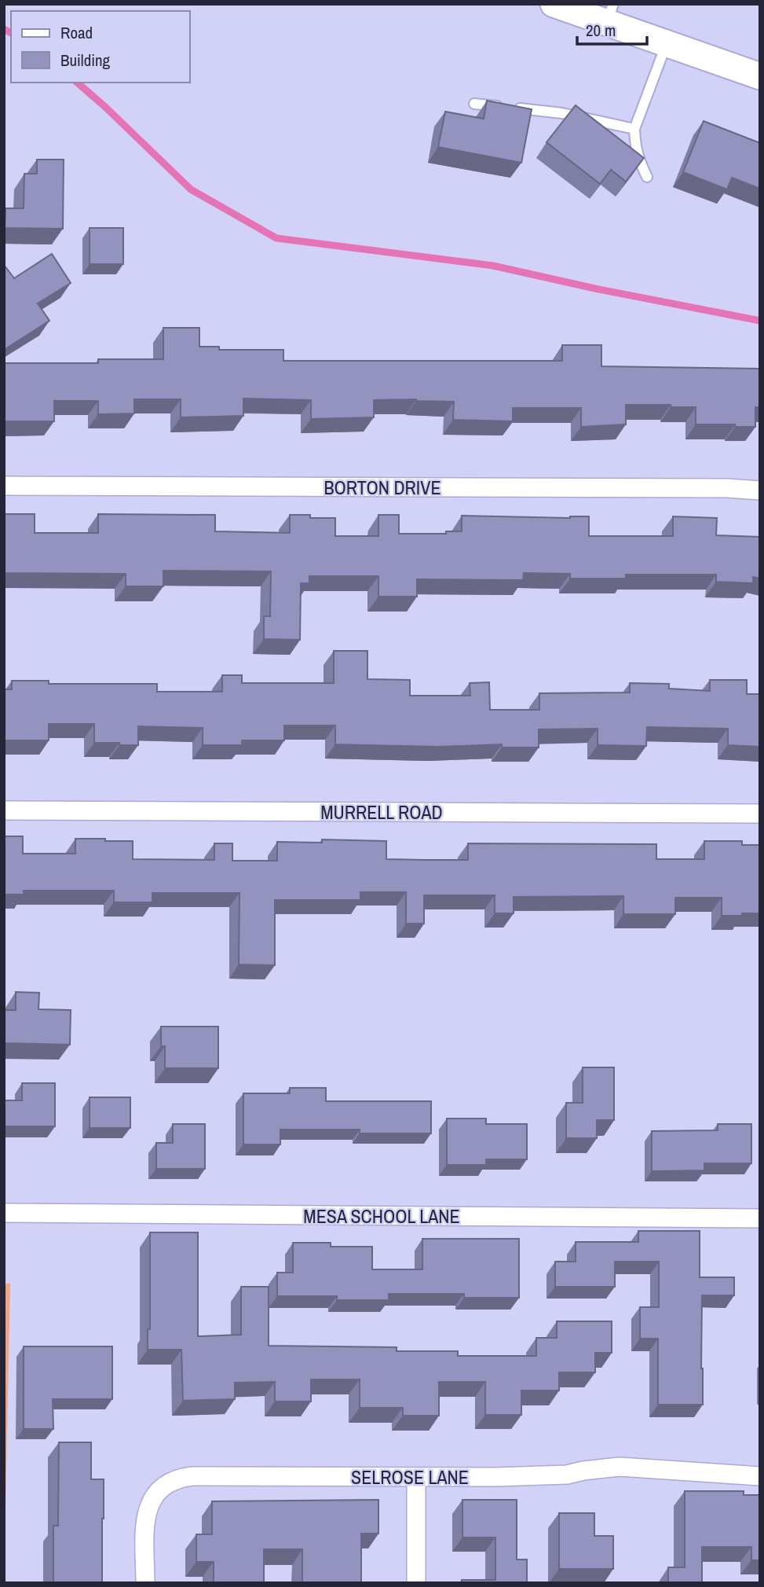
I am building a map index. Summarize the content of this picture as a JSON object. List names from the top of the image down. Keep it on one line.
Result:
{"streets":{"street":["BORTON DRIVE","MURRELL ROAD","MESA SCHOOL LANE","SELROSE LANE"]},"legend":["Road","Building"],"scale_bar":"20 m"}
